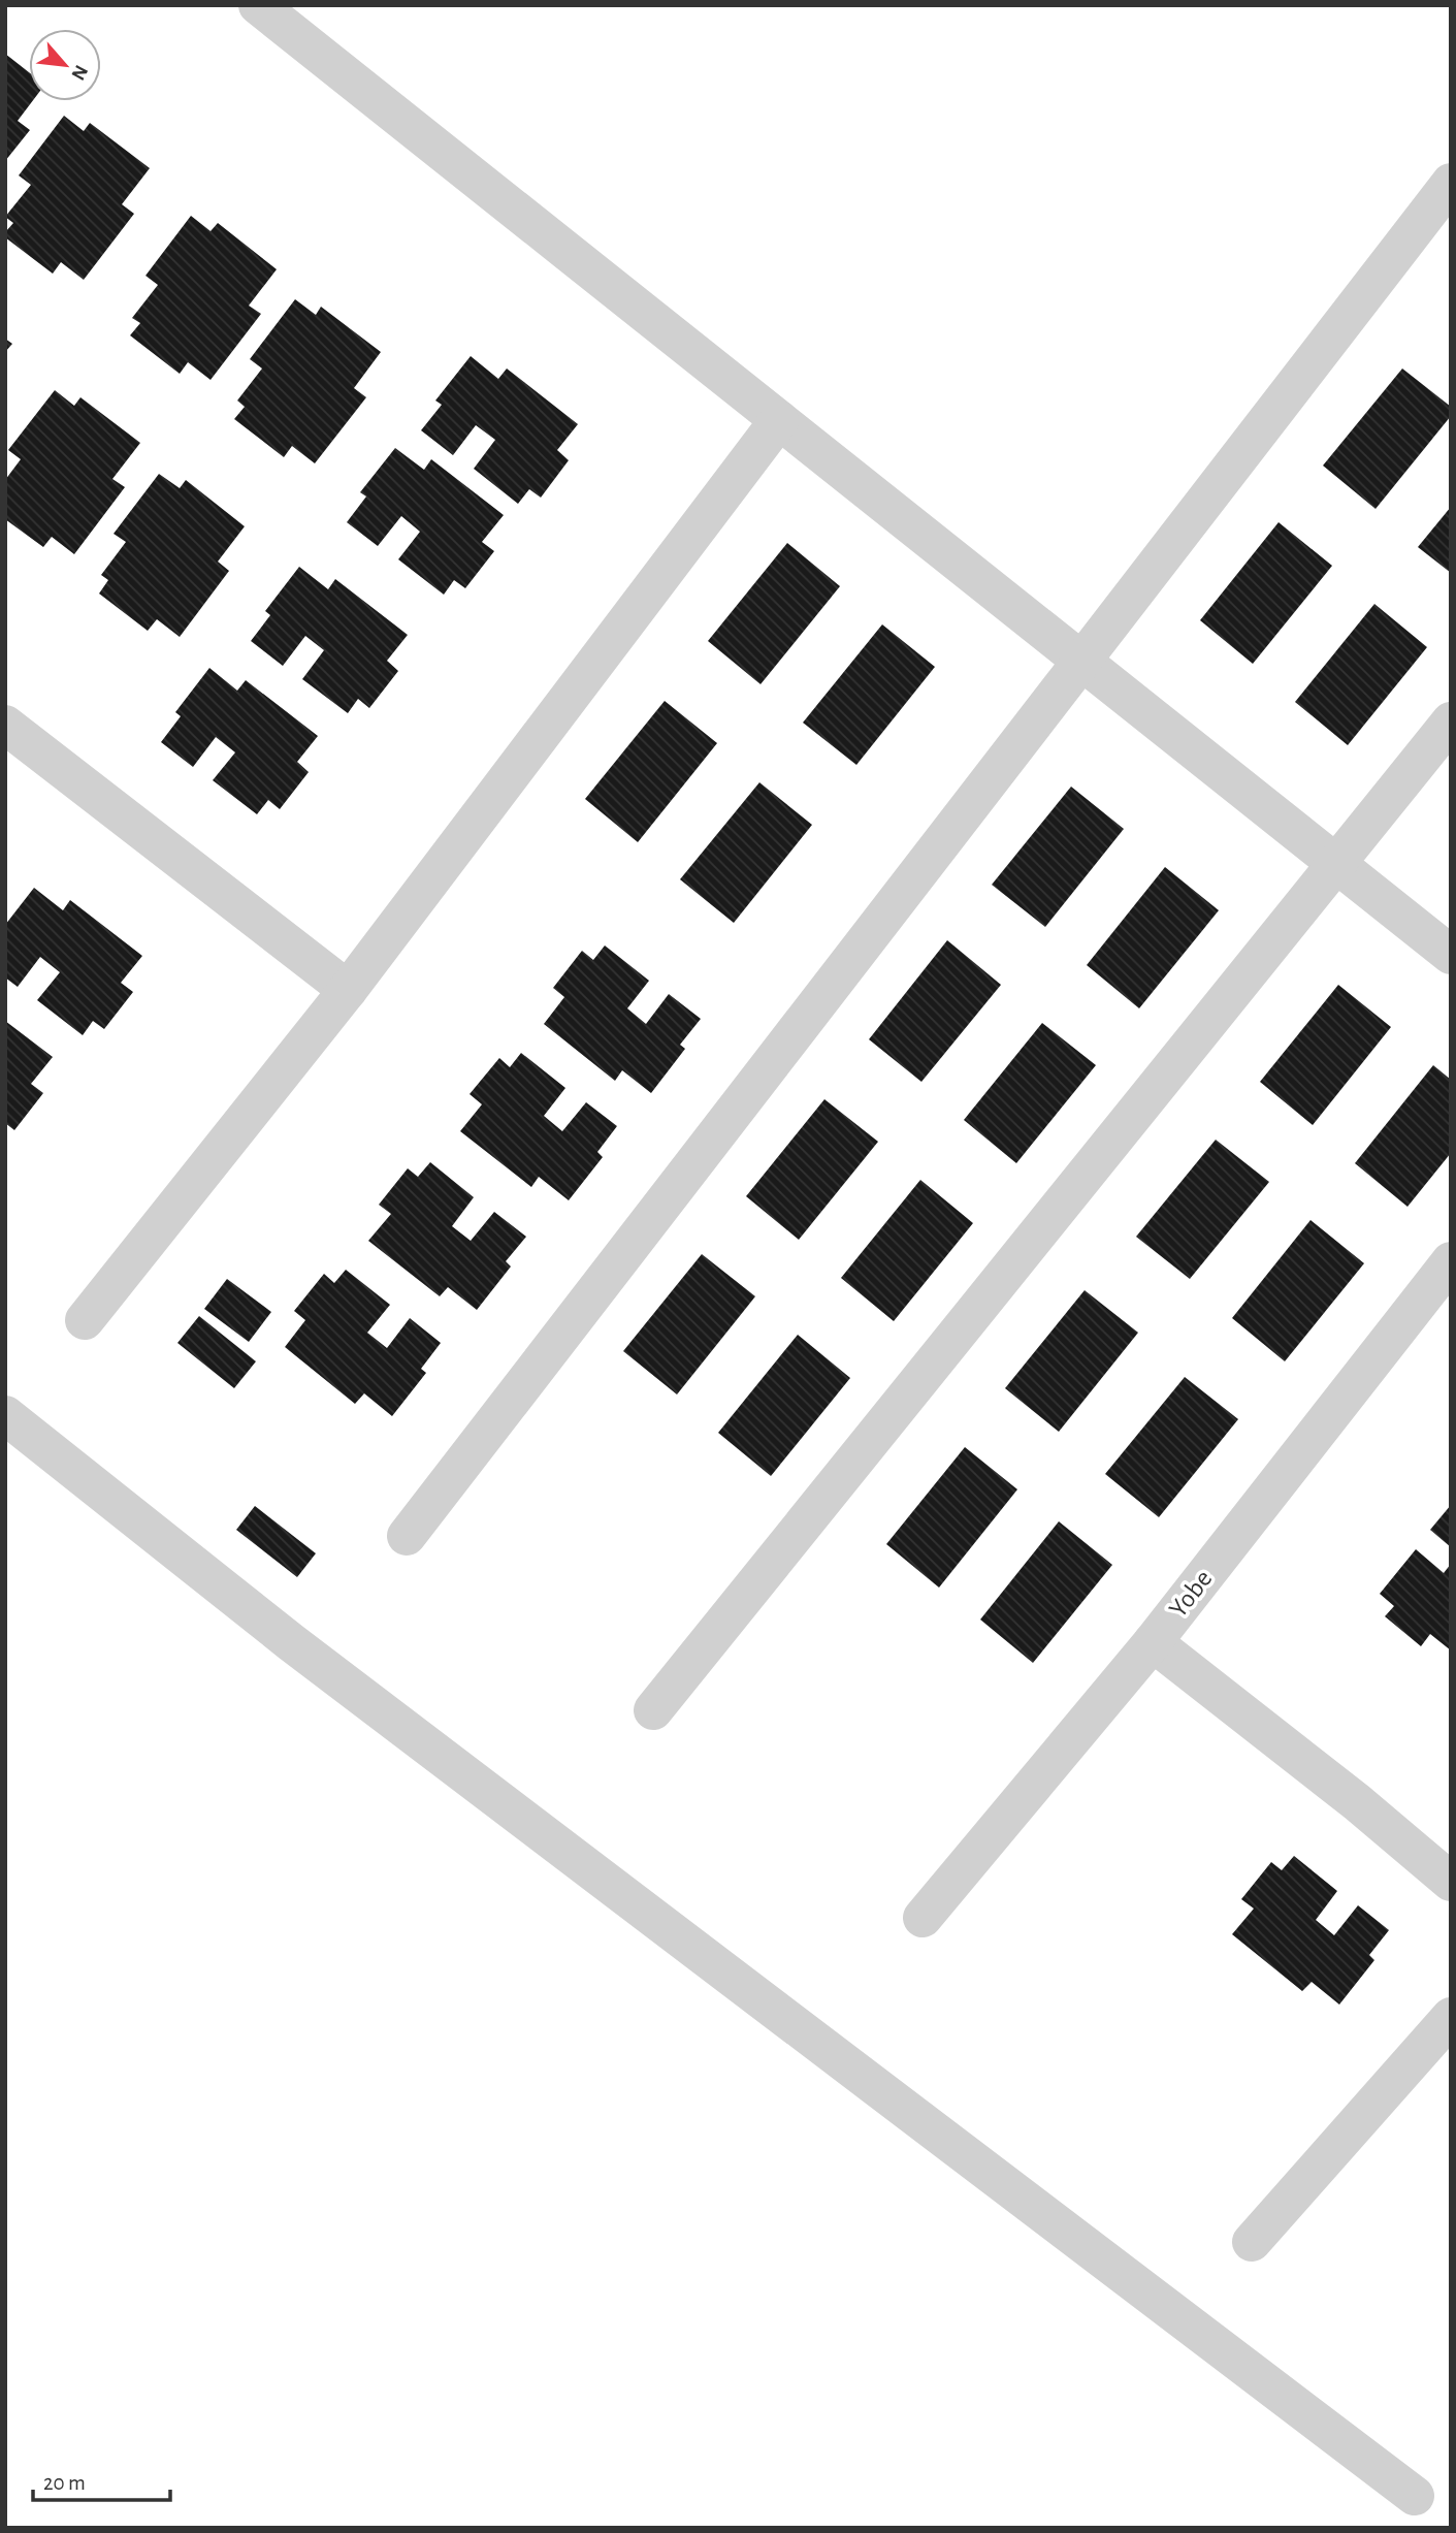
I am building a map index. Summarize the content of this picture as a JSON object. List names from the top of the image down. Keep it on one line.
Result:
{"streets":{"street":["Yobe"]},"scale_bar":"20 m","north":"bottom right"}
